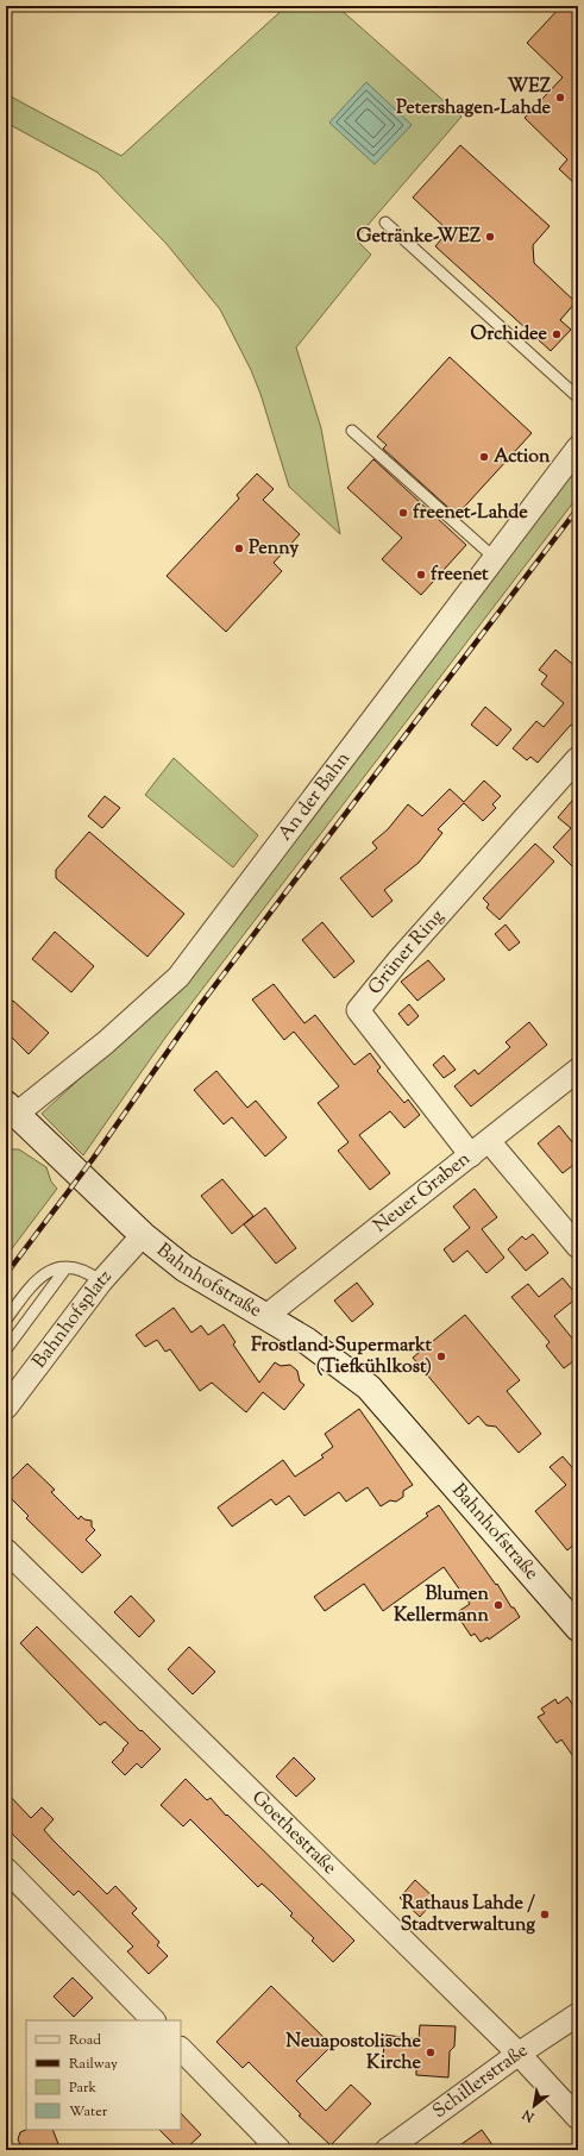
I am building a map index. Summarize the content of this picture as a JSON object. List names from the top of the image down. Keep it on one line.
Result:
{"streets":{"street":["An der Bahn","Grüner Ring","Neuer Graben","Bahnhofstraße","Bahnhofsplatz","Goethestraße","Schillerstraße"]},"crossings":[["An der Bahn","Bahnhofstraße"],["Grüner Ring","Neuer Graben"],["Neuer Graben","Bahnhofstraße"],["Bahnhofstraße","Bahnhofsplatz"],["Goethestraße","Schillerstraße"]],"places":["WEZ Petershagen-Lahde","Getränke-WEZ","Orchidee","Action","freenet-Lahde","Penny","freenet","Frostland-Supermarkt (Tiefkühlkost)","Blumen Kellermann","Rathaus Lahde / Stadtverwaltung","Neuapostolische Kirche"],"legend":["Road","Railway","Park","Water"],"north":"bottom left"}
